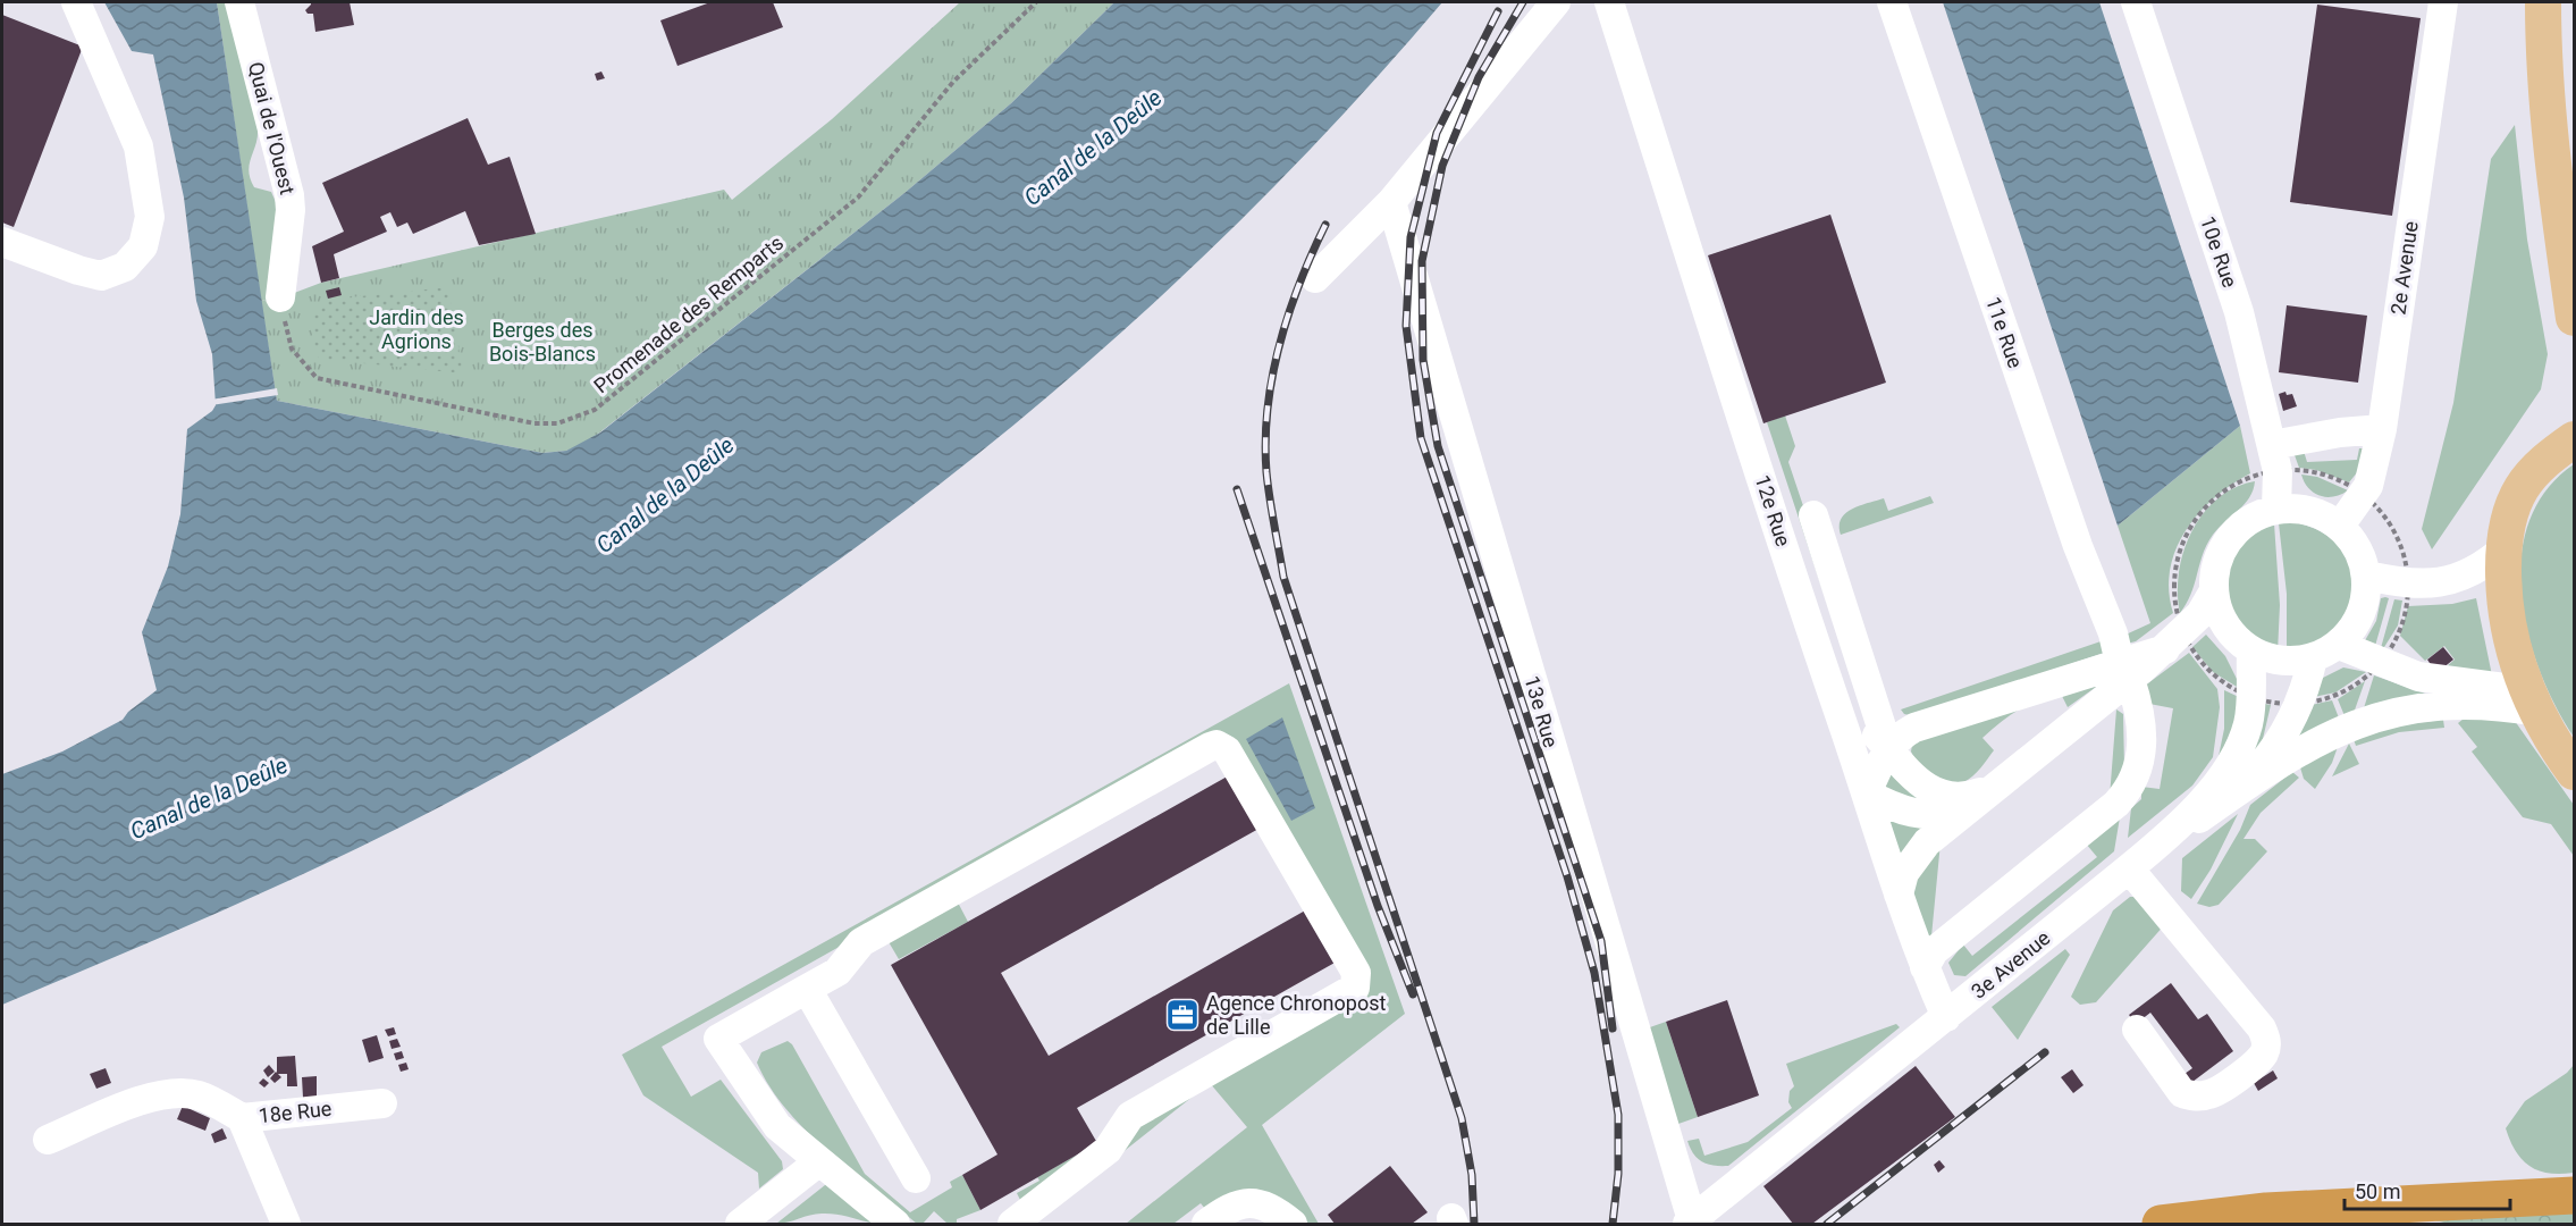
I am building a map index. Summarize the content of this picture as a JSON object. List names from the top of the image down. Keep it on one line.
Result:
{"streets":{"street":["Quai de l'Ouest","10e Rue","2e Avenue","11e Rue","12e Rue","13e Rue","3e Avenue","18e Rue"],"path":["Promenade des Remparts"]},"crossings":[["Quai de l'Ouest","Promenade des Remparts"],["10e Rue","2e Avenue"],["10e Rue","3e Avenue"],["2e Avenue","3e Avenue"],["11e Rue","12e Rue"],["12e Rue","3e Avenue"],["13e Rue","3e Avenue"]],"water":["Canal de la Deûle"],"parks":["Jardin des Agrions","Berges des Bois-Blancs"],"places":{"office":["Agence Chronopost de Lille"]},"scale_bar":"50 m"}
